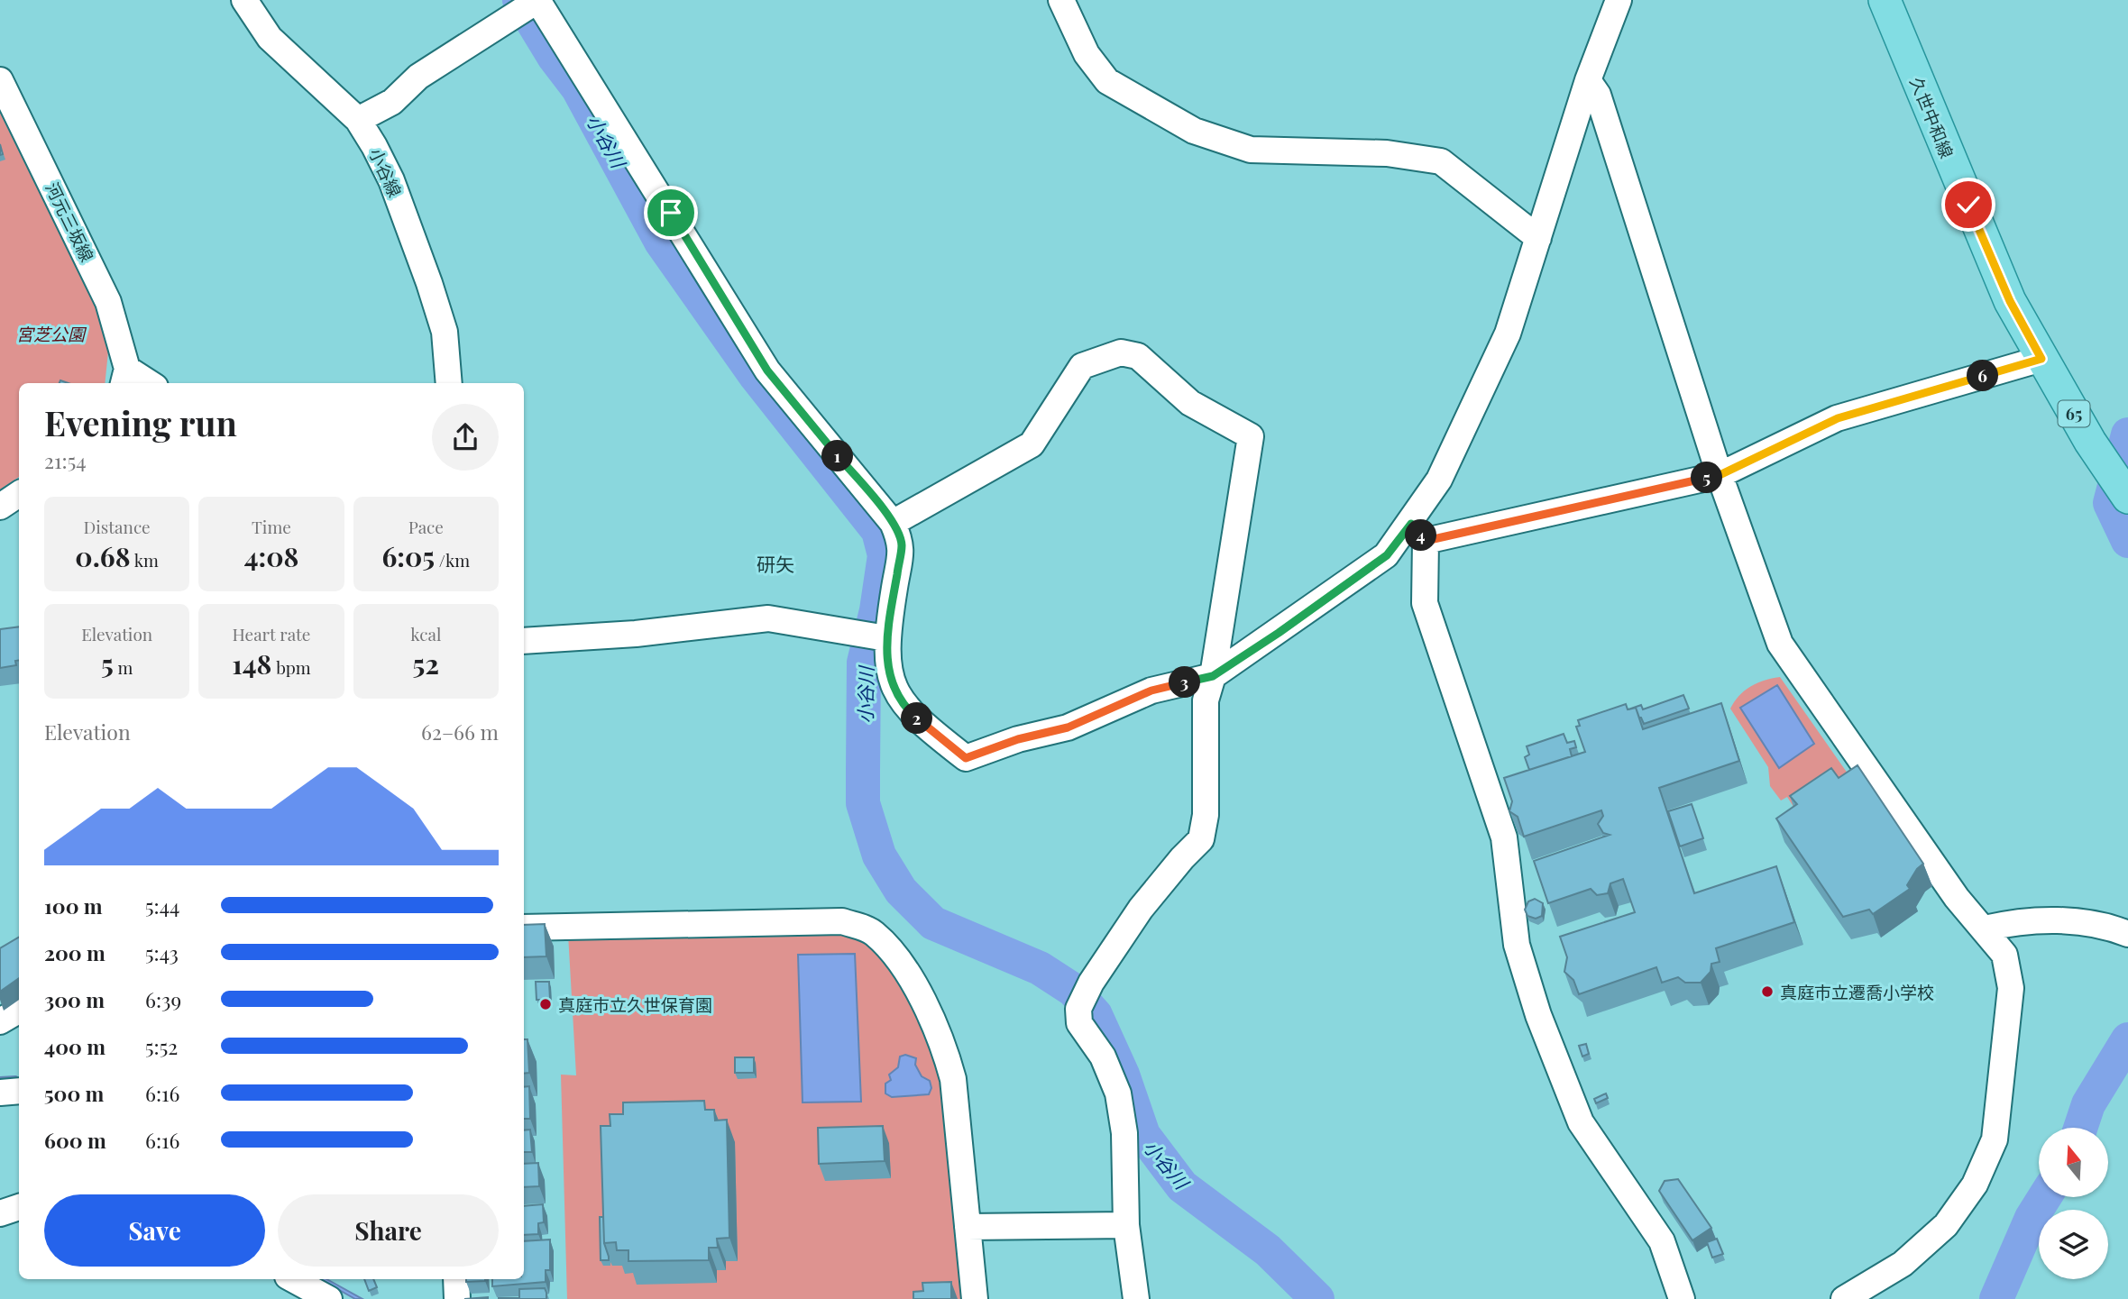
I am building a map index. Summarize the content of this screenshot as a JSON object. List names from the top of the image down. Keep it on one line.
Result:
{"streets":{"main road":["久世中和線","65"],"street":["小谷線","河元三坂線"]},"districts":["研矢"],"water":["小谷川"],"parks":["宮芝公園"],"places":["真庭市立遷喬小学校","真庭市立久世保育園"],"north":"top","page":{"pins":["6","1","5","4","3","2"],"heading":["Evening run","21:54"],"stats":[["Distance","0.68 km"],["Time","4:08"],["Pace","6:05 /km"],["Elevation","5 m"],["Heart rate","148 bpm"],["kcal","52"]],"chart":["Elevation","62–66 m"],"list":[{"name":"100 m","note":"5:44"},{"name":"200 m","note":"5:43"},{"name":"300 m","note":"6:39"},{"name":"400 m","note":"5:52"},{"name":"500 m","note":"6:16"},{"name":"600 m","note":"6:16"}],"buttons":["Save","Share"]}}
